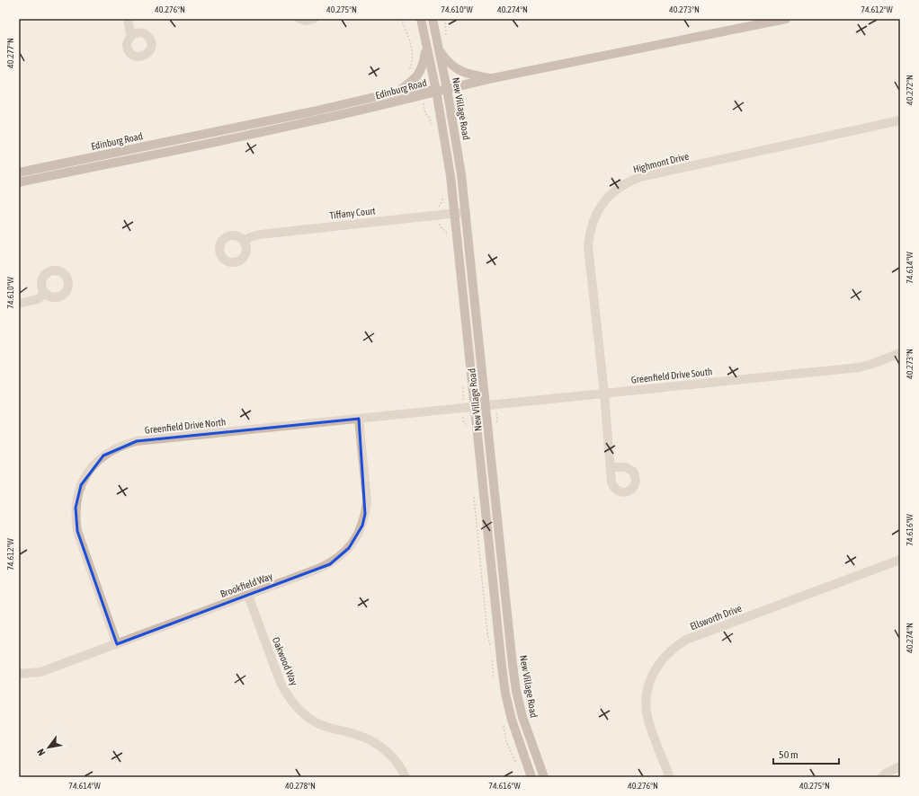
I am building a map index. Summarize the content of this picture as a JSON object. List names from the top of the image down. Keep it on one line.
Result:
{"streets":{"main road":["Edinburg Road","New Village Road"],"street":["Highmont Drive","Tiffany Court","Greenfield Drive South","Greenfield Drive North","Brookfield Way","Ellsworth Drive","Oakwood Way"]},"crossings":[["Edinburg Road","New Village Road"],["New Village Road","Tiffany Court"],["New Village Road","Greenfield Drive South"],["New Village Road","Greenfield Drive North"],["Highmont Drive","Greenfield Drive South"],["Greenfield Drive South","Greenfield Drive North"],["Greenfield Drive North","Brookfield Way"],["Brookfield Way","Oakwood Way"]],"scale_bar":"50 m","north":"bottom left","coordinates":["40.276°N","40.275°N","74.610°W","40.274°N","40.273°N","74.612°W","40.277°N","40.272°N","74.614°W","74.616°W","40.278°N"]}
